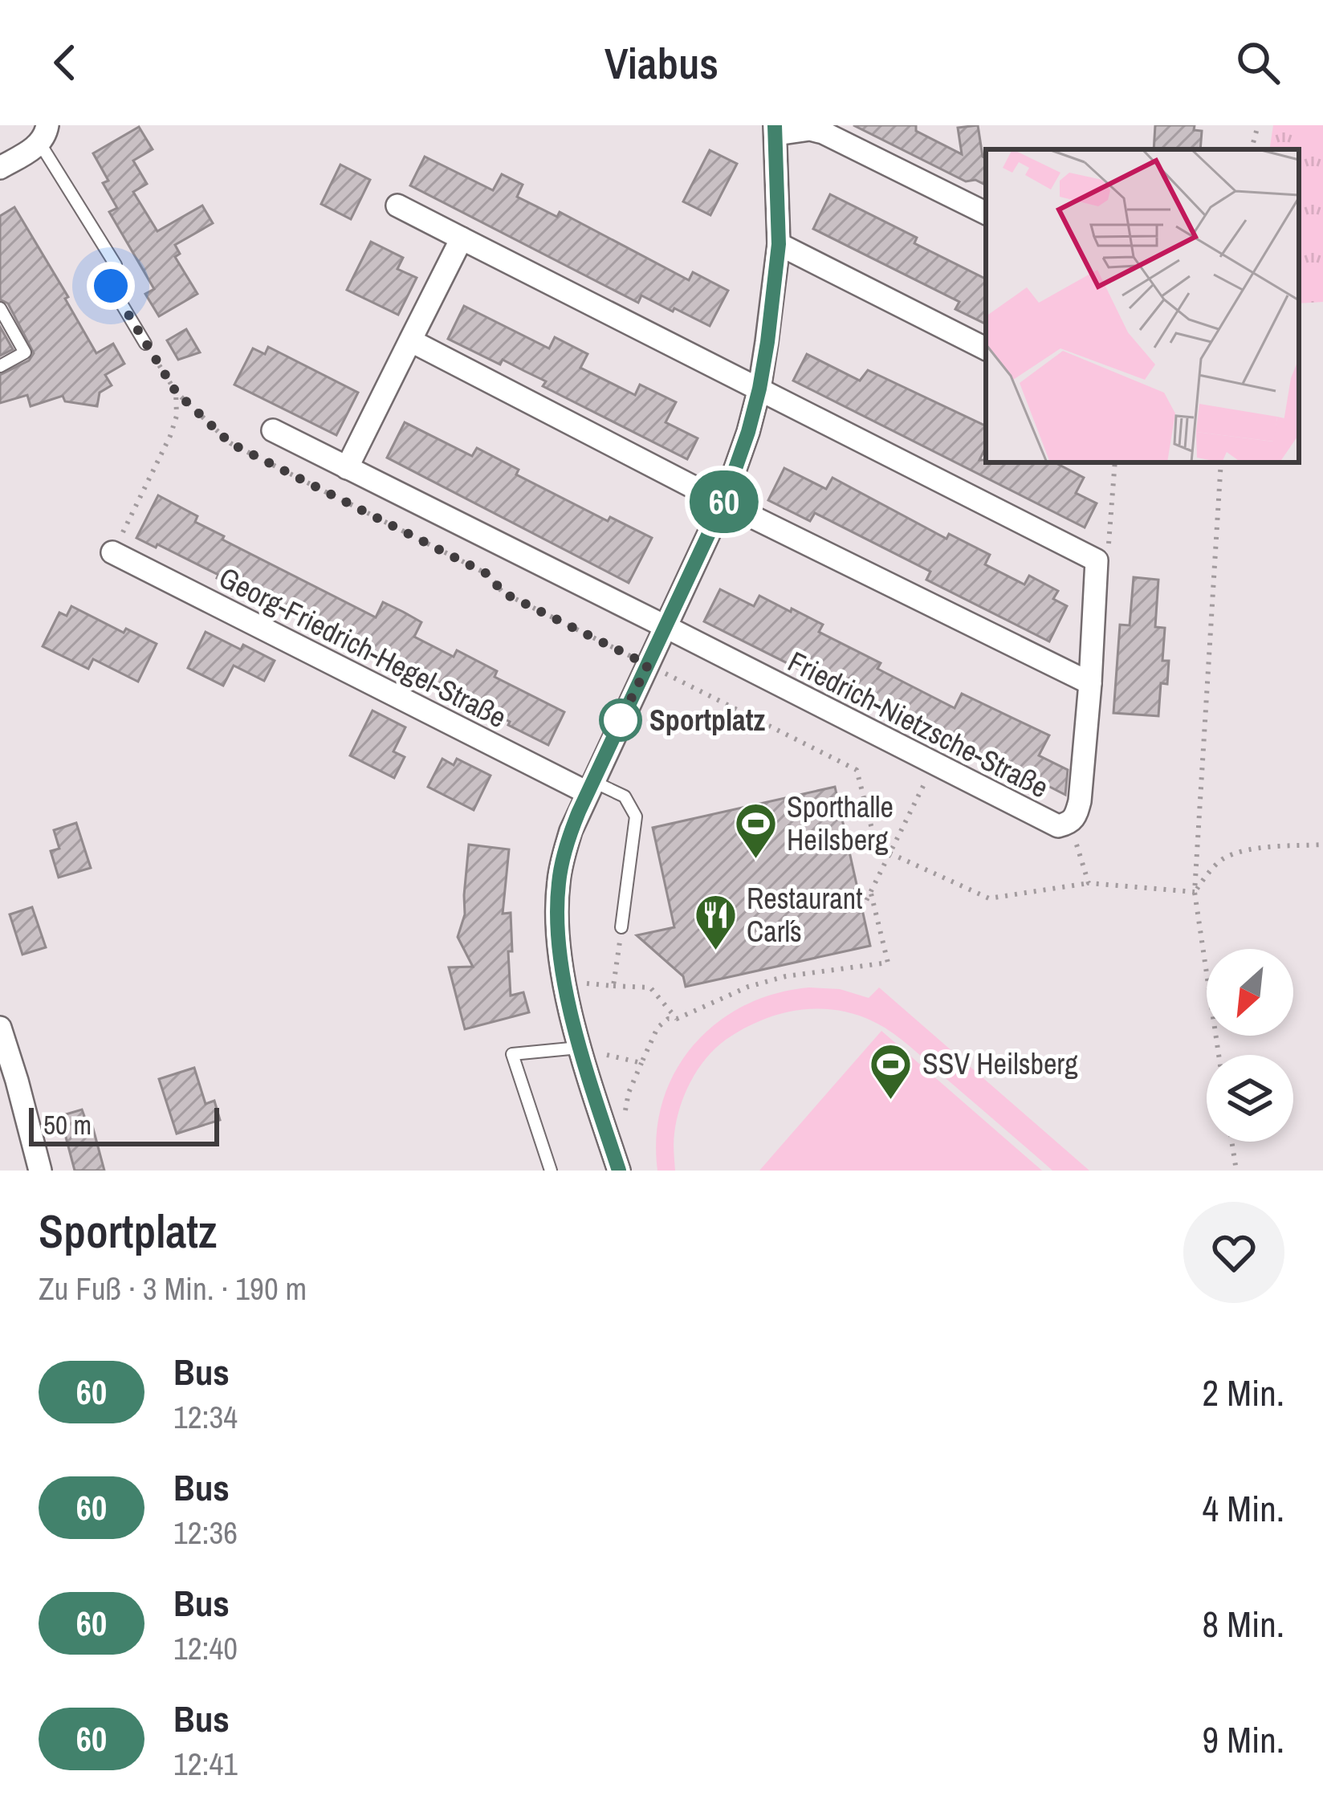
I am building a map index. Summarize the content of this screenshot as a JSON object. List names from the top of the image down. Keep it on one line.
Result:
{"streets":{"street":["Georg-Friedrich-Hegel-Straße","Friedrich-Nietzsche-Straße"]},"places":{"other":["Sportplatz"],"sports":["Sporthalle Heilsberg","SSV Heilsberg"],"restaurant":["Restaurant Carl´s"]},"lines":["bus line 60"],"scale_bar":"50 m","north":"bottom left","page":{"header":"Viabus","on_map":"60","scale":"50 m","heading":["Sportplatz","Zu Fuß · 3 Min. · 190 m"],"list":[{"mark":"60","name":"Bus","note":"12:34","value":"2 Min."},{"mark":"60","name":"Bus","note":"12:36","value":"4 Min."},{"mark":"60","name":"Bus","note":"12:40","value":"8 Min."},{"mark":"60","name":"Bus","note":"12:41","value":"9 Min."}]}}
